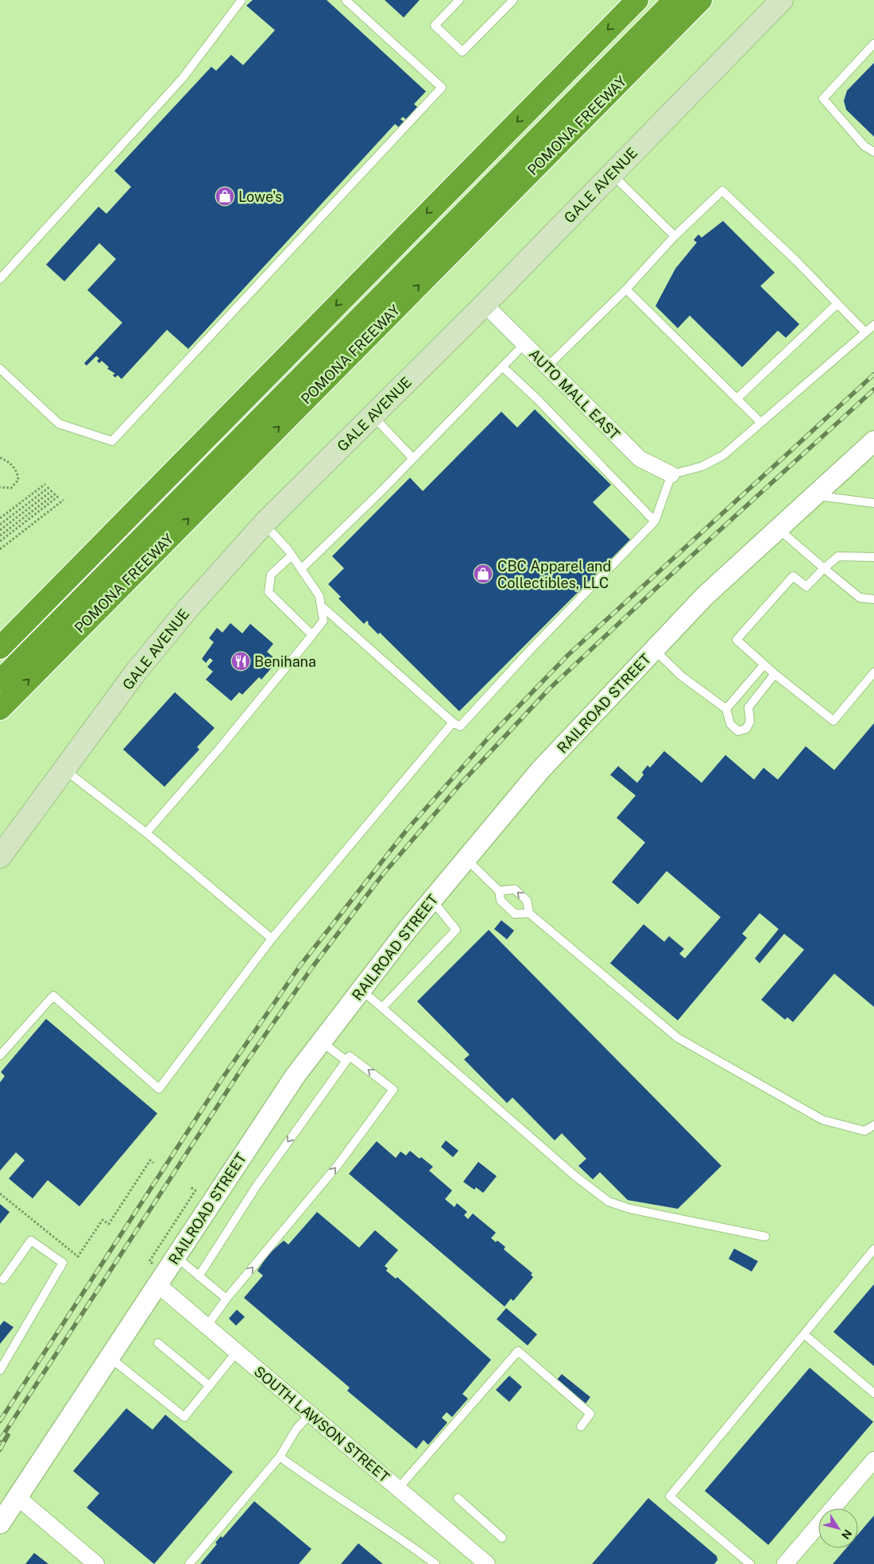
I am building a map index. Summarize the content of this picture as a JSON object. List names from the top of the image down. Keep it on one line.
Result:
{"streets":{"highway":["POMONA FREEWAY"],"main road":["GALE AVENUE"],"street":["AUTO MALL EAST","RAILROAD STREET","SOUTH LAWSON STREET"]},"crossings":[["GALE AVENUE","AUTO MALL EAST"],["RAILROAD STREET","SOUTH LAWSON STREET"]],"places":{"shop":["Lowe's","CBC Apparel and Collectibles, LLC"],"restaurant":["Benihana"]},"north":"bottom right"}
